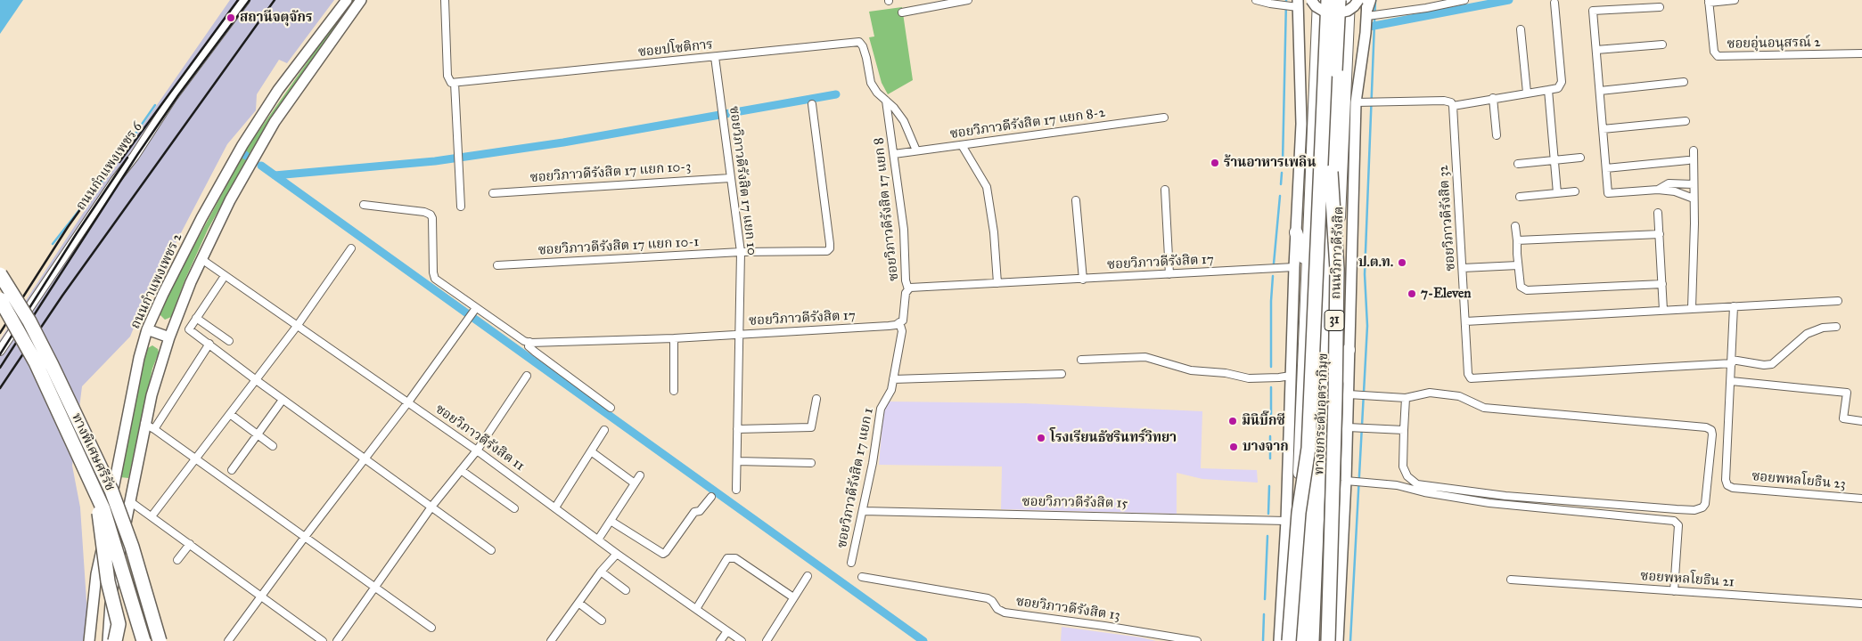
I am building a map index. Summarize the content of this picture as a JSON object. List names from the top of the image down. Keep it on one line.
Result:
{"streets":{"highway":["ถนนวิภาวดีรังสิต","31","ทางยกระดับอุตราภิมุข","ทางพิเศษศรีรัช"],"main road":["ถนนกำแพงเพชร 2"],"street":["ซอยอุ่นอนุสรณ์ 2","ซอยปโชติการ","ซอยวิภาวดีรังสิต 17 แยก 8-2","ถนนกำแพงเพชร 6","ซอยวิภาวดีรังสิต 17 แยก 10-3","ซอยวิภาวดีรังสิต 17 แยก 10","ซอยวิภาวดีรังสิต 17 แยก 8","ซอยวิภาวดีรังสิต 32","ซอยวิภาวดีรังสิต 17 แยก 10-1","ซอยวิภาวดีรังสิต 17","ซอยวิภาวดีรังสิต 11","ซอยวิภาวดีรังสิต 17 แยก 1","ซอยพหลโยธิน 23","ซอยวิภาวดีรังสิต 15","ซอยพหลโยธิน 21","ซอยวิภาวดีรังสิต 13"]},"crossings":[["ซอยปโชติการ","ซอยวิภาวดีรังสิต 17 แยก 8-2"],["ซอยปโชติการ","ซอยวิภาวดีรังสิต 17 แยก 10"],["ซอยปโชติการ","ซอยวิภาวดีรังสิต 17 แยก 8"],["ซอยวิภาวดีรังสิต 17 แยก 8-2","ซอยวิภาวดีรังสิต 17 แยก 8"],["ซอยวิภาวดีรังสิต 17 แยก 10-3","ซอยวิภาวดีรังสิต 17 แยก 10"],["ซอยวิภาวดีรังสิต 17 แยก 10","ซอยวิภาวดีรังสิต 17 แยก 10-1"],["ซอยวิภาวดีรังสิต 17 แยก 10","ซอยวิภาวดีรังสิต 17"],["ซอยวิภาวดีรังสิต 17 แยก 8","ซอยวิภาวดีรังสิต 17"],["ซอยวิภาวดีรังสิต 17","ซอยวิภาวดีรังสิต 17 แยก 1"],["ซอยวิภาวดีรังสิต 17 แยก 1","ซอยวิภาวดีรังสิต 15"]],"places":["สถานีจตุจักร","ร้านอาหารเพลิน","ป.ต.ท.","7-Eleven","มินิบิ๊กซี","โรงเรียนธัชรินทร์วิทยา","บางจาก"]}
